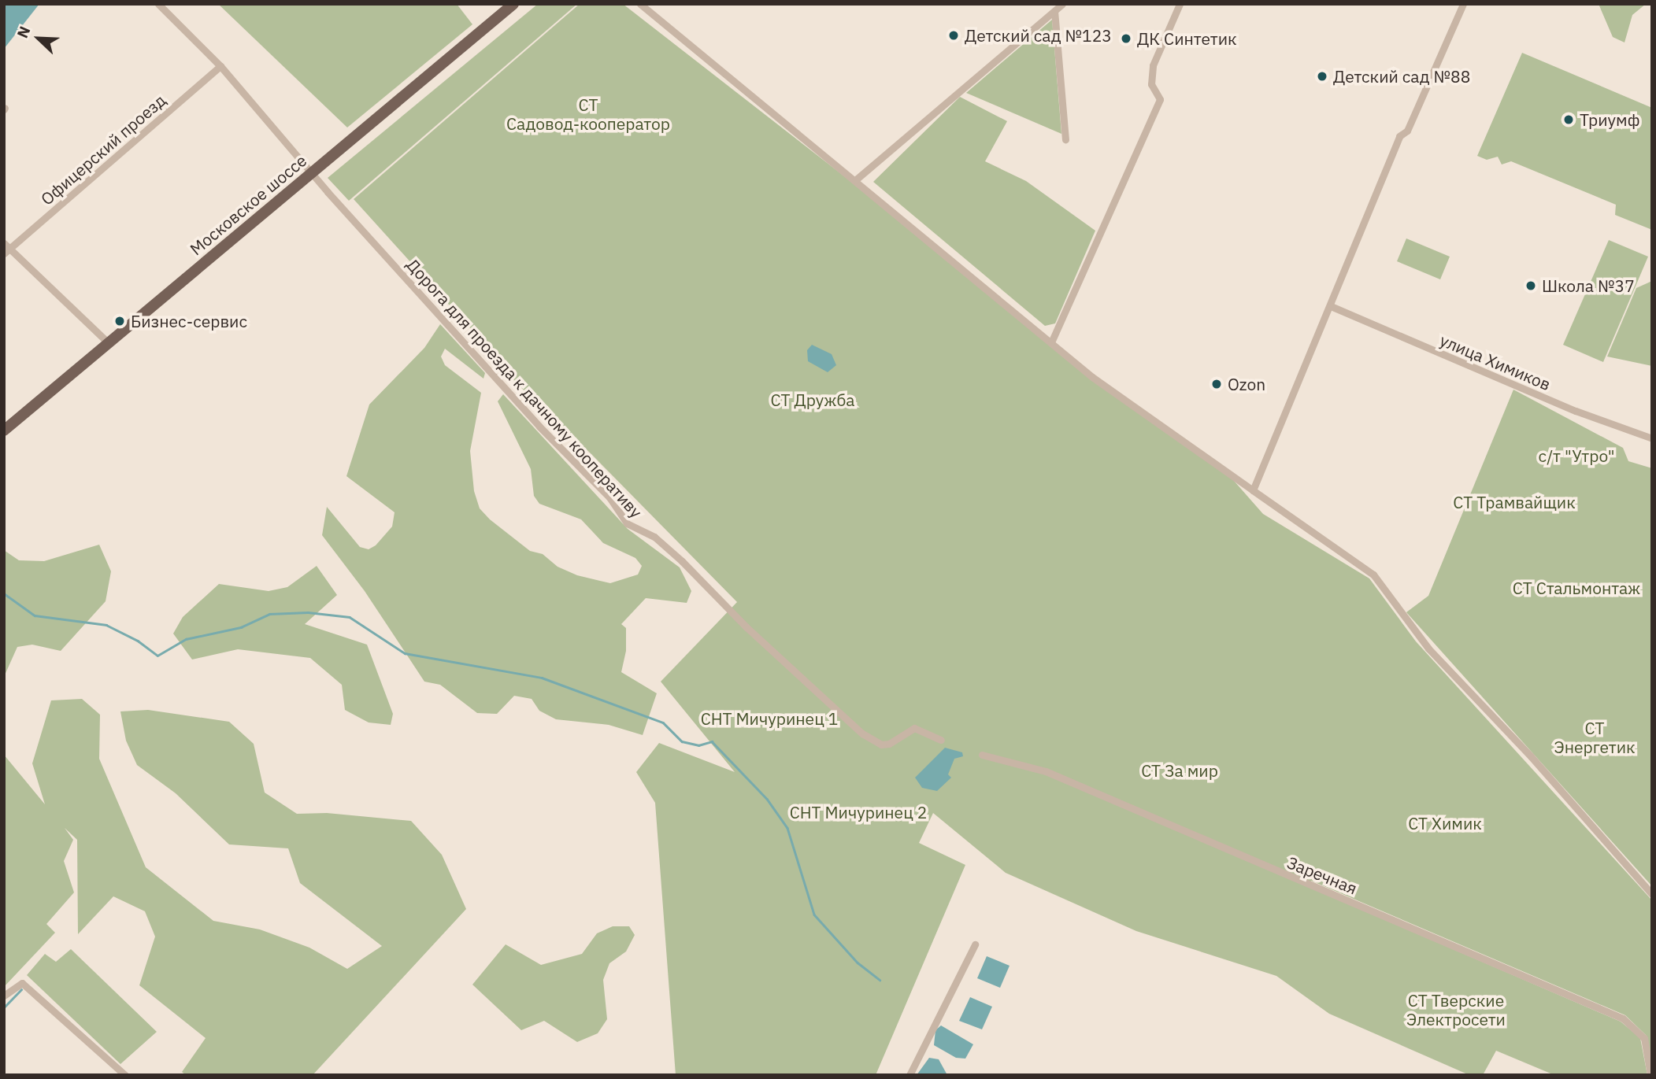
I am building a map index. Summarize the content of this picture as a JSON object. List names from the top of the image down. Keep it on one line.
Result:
{"streets":{"main road":["Московское шоссе"],"street":["Офицерский проезд","улица Химиков","Дорога для проезда к дачному кооперативу","Заречная"]},"crossings":[["Офицерский проезд","Дорога для проезда к дачному кооперативу"],["Московское шоссе","Дорога для проезда к дачному кооперативу"]],"parks":["СТ Садовод-кооператор","СТ Дружба","с/т \"Утро\"","СТ Трамвайщик","СТ Стальмонтаж","СНТ Мичуринец 1","СТ Энергетик","СТ За мир","СНТ Мичуринец 2","СТ Химик","СТ Тверские Электросети"],"places":["Детский сад №123","ДК Синтетик","Детский сад №88","Триумф","Школа №37","Бизнес-сервис","Ozon"],"north":"top left"}
